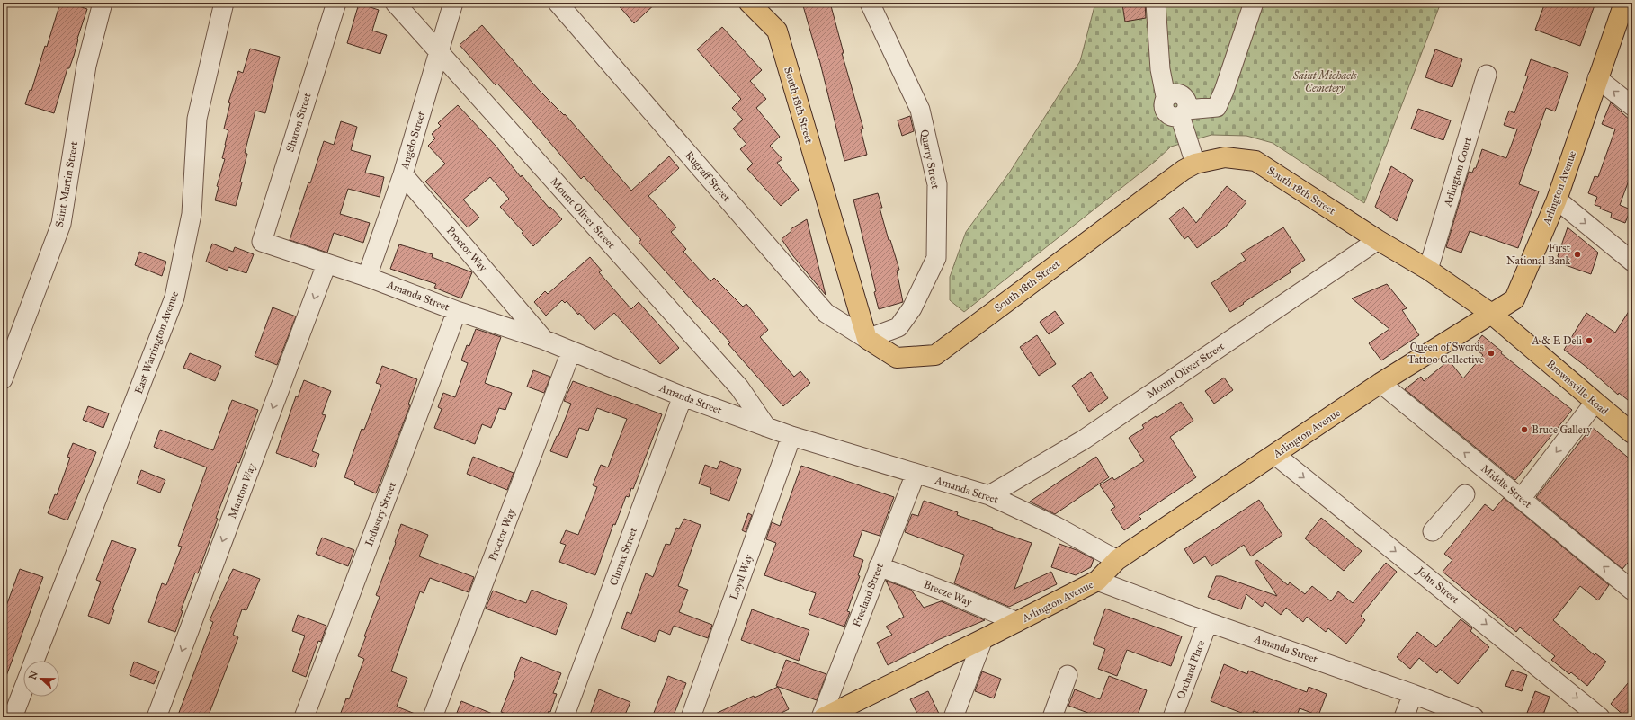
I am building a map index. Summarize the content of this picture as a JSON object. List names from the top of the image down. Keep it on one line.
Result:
{"streets":{"main road":["South 18th Street","Arlington Avenue","Brownsville Road"],"street":["Sharon Street","Angelo Street","Quarry Street","Arlington Court","Rugraff Street","Saint Martin Street","Mount Oliver Street","Proctor Way","Amanda Street","East Warrington Avenue","Middle Street","Manton Way","Industry Street","Climax Street","Loyal Way","John Street","Breeze Way","Freeland Street","Orchard Place"]},"crossings":[["South 18th Street","Quarry Street"],["South 18th Street","Arlington Court"],["South 18th Street","Rugraff Street"],["South 18th Street","Arlington Avenue"],["South 18th Street","Mount Oliver Street"],["South 18th Street","Brownsville Road"],["Sharon Street","Amanda Street"],["Angelo Street","Mount Oliver Street"],["Angelo Street","Proctor Way"],["Angelo Street","Amanda Street"],["Quarry Street","Rugraff Street"],["Arlington Avenue","Amanda Street"],["Arlington Avenue","Brownsville Road"],["Arlington Avenue","Middle Street"],["Arlington Avenue","John Street"],["Arlington Avenue","Breeze Way"],["Arlington Avenue","Freeland Street"],["Mount Oliver Street","Amanda Street"],["Proctor Way","Amanda Street"],["Amanda Street","Manton Way"],["Amanda Street","Industry Street"],["Amanda Street","Climax Street"],["Amanda Street","Loyal Way"],["Amanda Street","Freeland Street"],["Amanda Street","Orchard Place"],["Breeze Way","Freeland Street"]],"one_way":["Middle Street","Manton Way","John Street"],"parks":["Saint Michaels Cemetery"],"places":["First National Bank","A & E Deli","Queen of Swords Tattoo Collective","Bruce Gallery"],"north":"left"}
